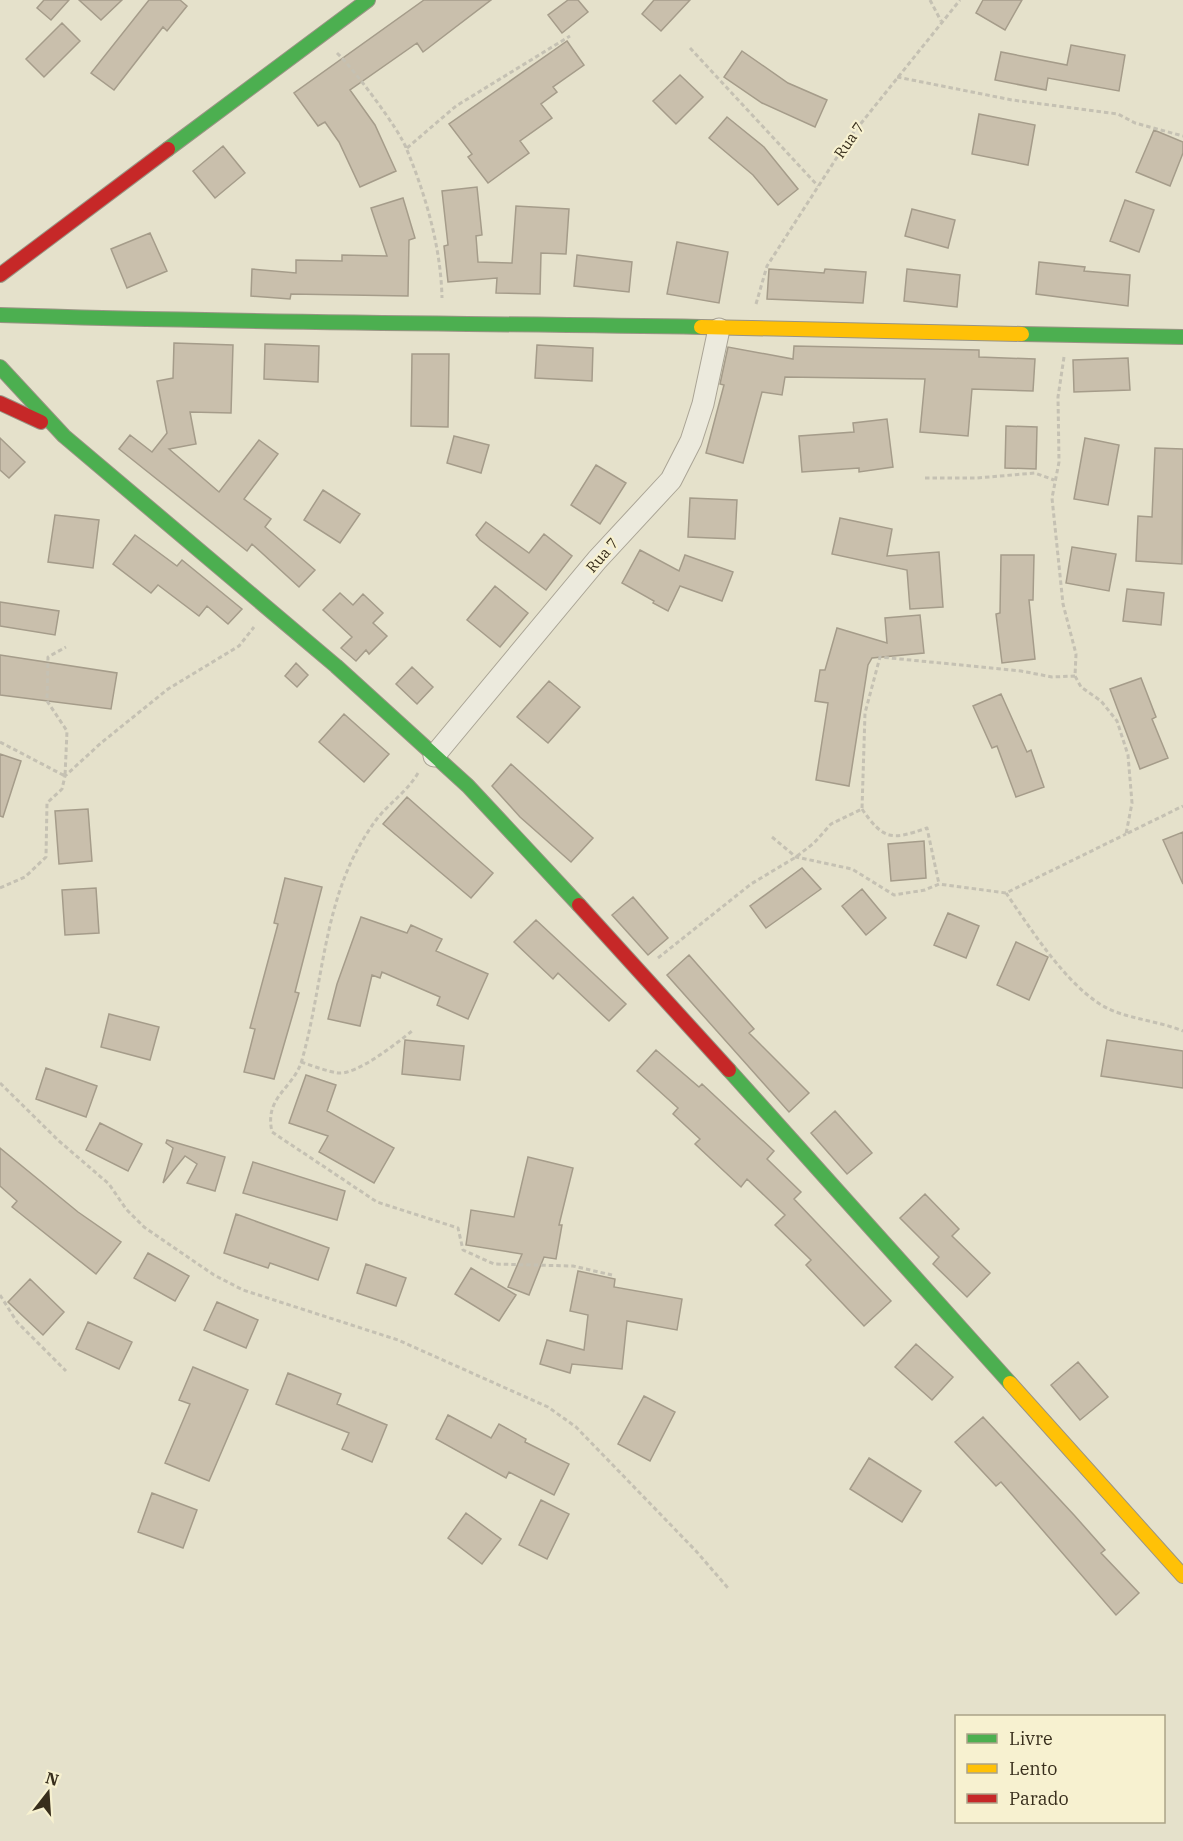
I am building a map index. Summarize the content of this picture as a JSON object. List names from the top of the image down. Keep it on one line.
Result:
{"streets":{"street":["Rua 7"]},"legend":["Livre","Lento","Parado"],"north":"top"}
